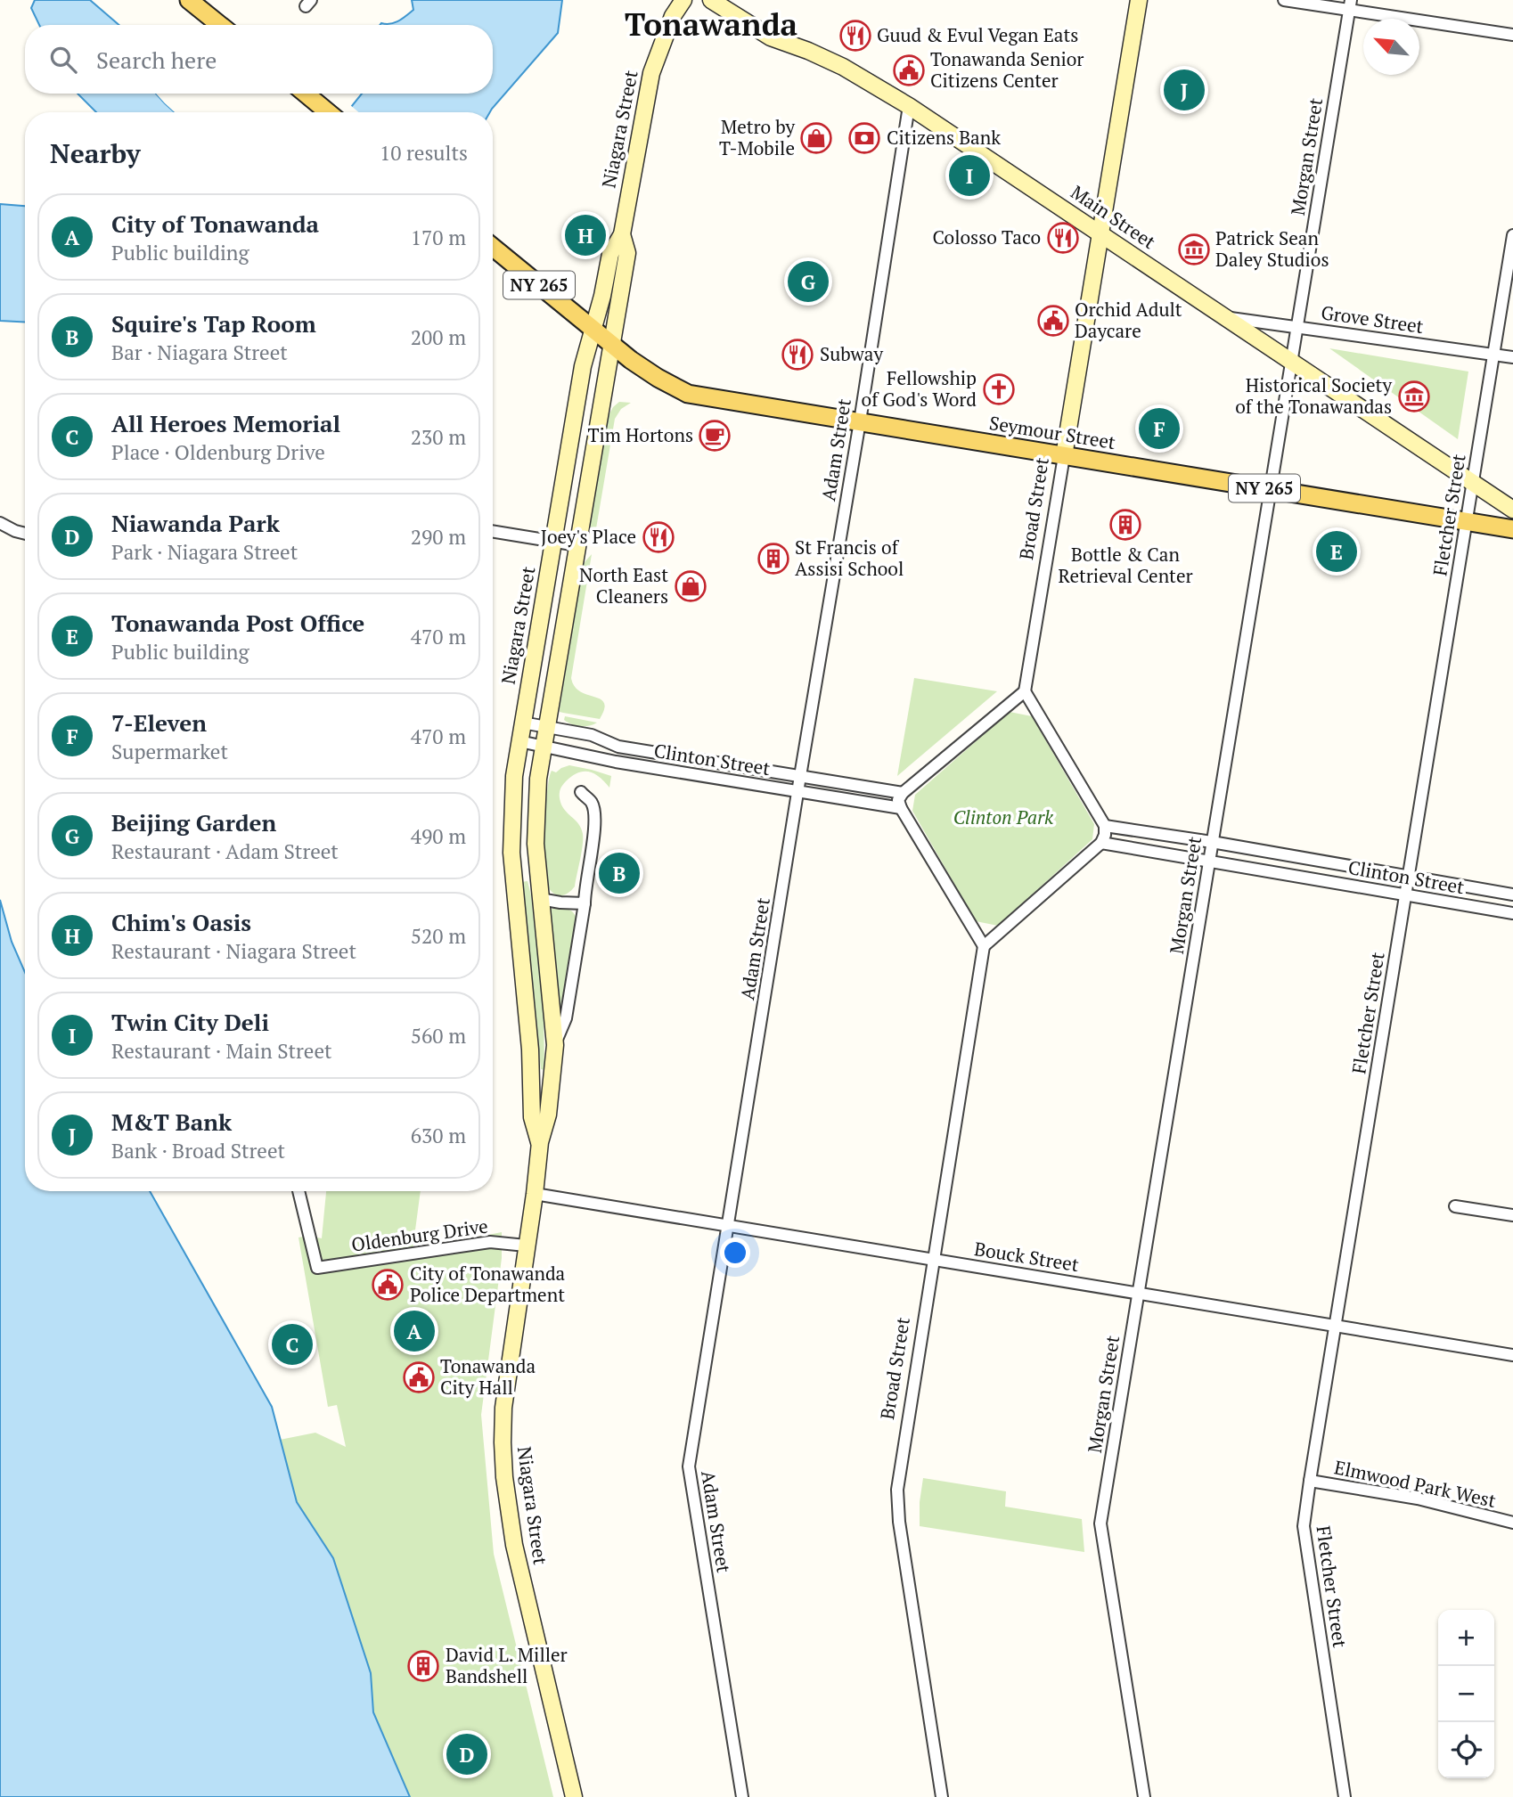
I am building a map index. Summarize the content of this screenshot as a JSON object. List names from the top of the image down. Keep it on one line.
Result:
{"streets":{"main road":["Niagara Street","Main Street","NY 265","Seymour Street","Broad Street"],"street":["Morgan Street","Grove Street","Adam Street","Fletcher Street","Clinton Street","Oldenburg Drive","Bouck Street","Elmwood Park West"]},"crossings":[["Niagara Street","Seymour Street"],["Niagara Street","Clinton Street"],["Niagara Street","Oldenburg Drive"],["Niagara Street","Bouck Street"],["Morgan Street","Main Street"],["Morgan Street","Grove Street"],["Morgan Street","Seymour Street"],["Morgan Street","Clinton Street"],["Morgan Street","Bouck Street"],["Main Street","Grove Street"],["Main Street","Adam Street"],["Main Street","Broad Street"],["Main Street","Fletcher Street"],["Grove Street","Fletcher Street"],["Seymour Street","Adam Street"],["Seymour Street","Broad Street"],["Seymour Street","Fletcher Street"],["Adam Street","Clinton Street"],["Adam Street","Bouck Street"],["Broad Street","Bouck Street"],["Fletcher Street","Clinton Street"],["Fletcher Street","Bouck Street"],["Fletcher Street","Elmwood Park West"]],"districts":["Tonawanda"],"parks":["Clinton Park"],"places":{"restaurant":["Guud & Evul Vegan Eats","Colosso Taco","Subway","Joey's Place"],"public building":["Tonawanda Senior Citizens Center","Orchid Adult Daycare","City of Tonawanda Police Department","Tonawanda City Hall"],"shop":["Metro by T-Mobile","North East Cleaners"],"bank":["Citizens Bank"],"museum":["Patrick Sean Daley Studios","Historical Society of the Tonawandas"],"church":["Fellowship of God's Word"],"cafe":["Tim Hortons"],"building":["Bottle & Can Retrieval Center","St Francis of Assisi School","David L. Miller Bandshell"]},"north":"top left","page":{"search":"Search here","pins":["J","I","H","G","F","E","B","A","C","D"],"heading":["Nearby","10 results"],"list":[{"mark":"A","name":"City of Tonawanda","note":"Public building","value":"170 m"},{"mark":"B","name":"Squire's Tap Room","note":"Bar · Niagara Street","value":"200 m"},{"mark":"C","name":"All Heroes Memorial","note":"Place · Oldenburg Drive","value":"230 m"},{"mark":"D","name":"Niawanda Park","note":"Park · Niagara Street","value":"290 m"},{"mark":"E","name":"Tonawanda Post Office","note":"Public building","value":"470 m"},{"mark":"F","name":"7-Eleven","note":"Supermarket","value":"470 m"},{"mark":"G","name":"Beijing Garden","note":"Restaurant · Adam Street","value":"490 m"},{"mark":"H","name":"Chim's Oasis","note":"Restaurant · Niagara Street","value":"520 m"},{"mark":"I","name":"Twin City Deli","note":"Restaurant · Main Street","value":"560 m"},{"mark":"J","name":"M&T Bank","note":"Bank · Broad Street","value":"630 m"}],"map_buttons":["+","−"]}}
